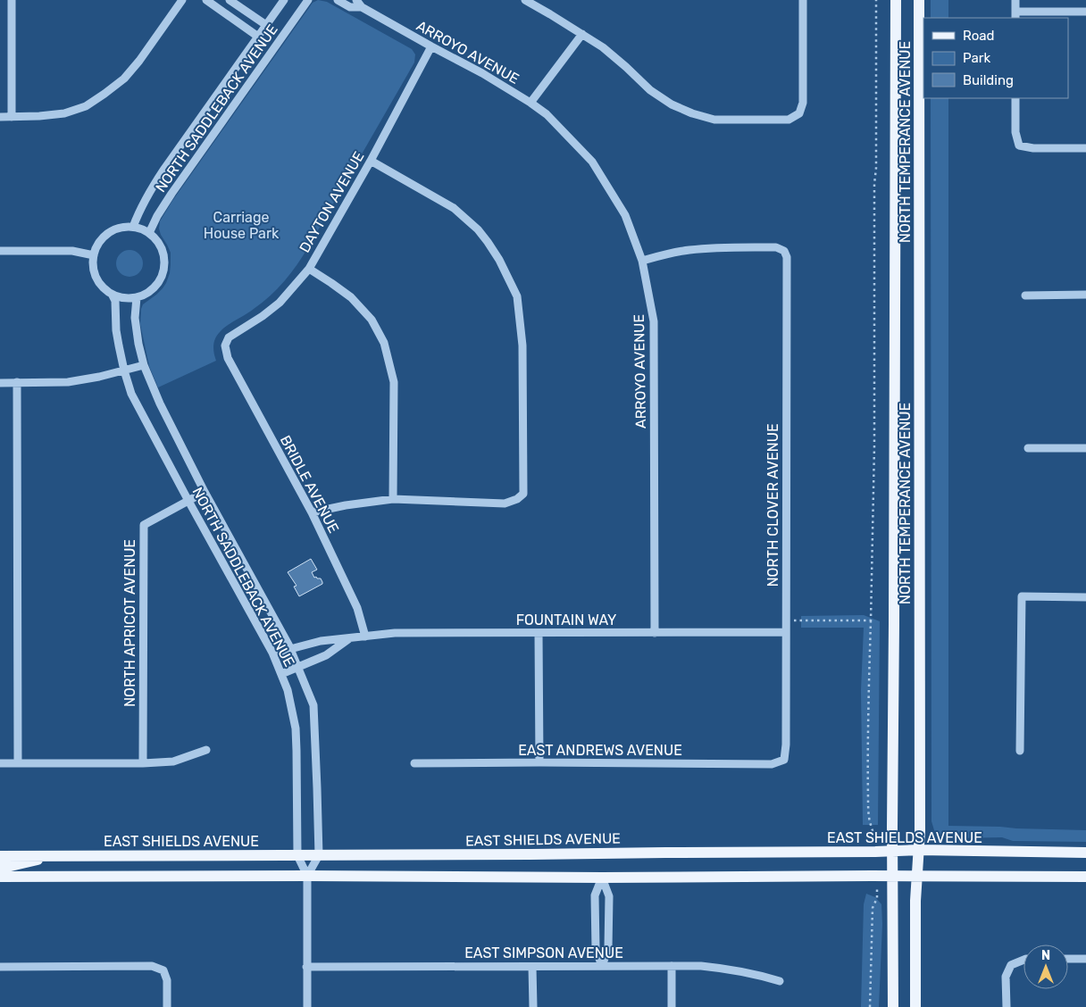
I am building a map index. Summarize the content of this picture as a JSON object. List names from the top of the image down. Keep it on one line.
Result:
{"streets":{"main road":["NORTH TEMPERANCE AVENUE","EAST SHIELDS AVENUE"],"street":["ARROYO AVENUE","NORTH SADDLEBACK AVENUE","DAYTON AVENUE","BRIDLE AVENUE","NORTH CLOVER AVENUE","FOUNTAIN WAY","NORTH APRICOT AVENUE","EAST ANDREWS AVENUE","EAST SIMPSON AVENUE"]},"crossings":[["ARROYO AVENUE","DAYTON AVENUE"],["ARROYO AVENUE","NORTH CLOVER AVENUE"],["ARROYO AVENUE","FOUNTAIN WAY"],["NORTH SADDLEBACK AVENUE","FOUNTAIN WAY"],["NORTH SADDLEBACK AVENUE","NORTH APRICOT AVENUE"],["NORTH SADDLEBACK AVENUE","EAST SHIELDS AVENUE"],["NORTH TEMPERANCE AVENUE","EAST SHIELDS AVENUE"],["DAYTON AVENUE","BRIDLE AVENUE"],["BRIDLE AVENUE","FOUNTAIN WAY"],["NORTH CLOVER AVENUE","FOUNTAIN WAY"],["NORTH CLOVER AVENUE","EAST ANDREWS AVENUE"]],"parks":["Carriage House Park"],"legend":["Road","Park","Building"],"north":"top"}
